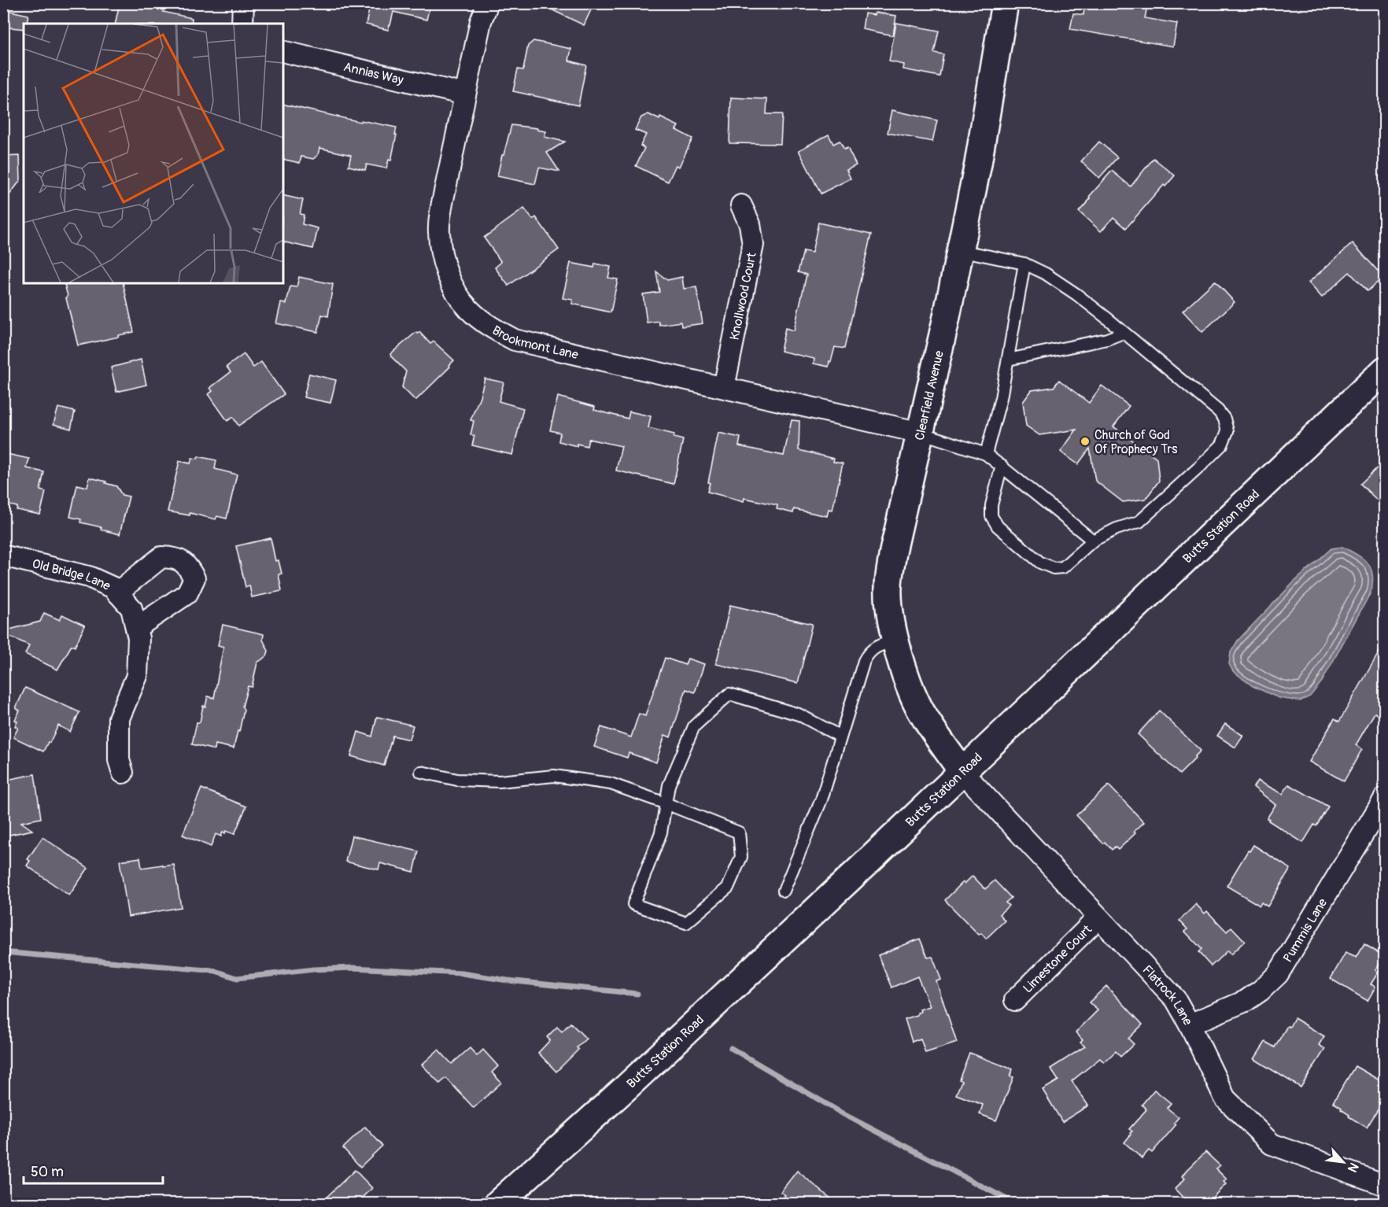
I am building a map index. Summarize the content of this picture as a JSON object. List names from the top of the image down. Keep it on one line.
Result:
{"streets":{"main road":["Clearfield Avenue","Butts Station Road"],"street":["Annias Way","Knollwood Court","Brookmont Lane","Old Bridge Lane","Pummis Lane","Limestone Court","Flatrock Lane"]},"crossings":[["Annias Way","Brookmont Lane"],["Knollwood Court","Brookmont Lane"],["Brookmont Lane","Clearfield Avenue"],["Clearfield Avenue","Butts Station Road"],["Clearfield Avenue","Flatrock Lane"],["Butts Station Road","Flatrock Lane"],["Pummis Lane","Flatrock Lane"],["Limestone Court","Flatrock Lane"]],"places":["Church of God Of Prophecy Trs"],"scale_bar":"50 m","north":"bottom right"}
